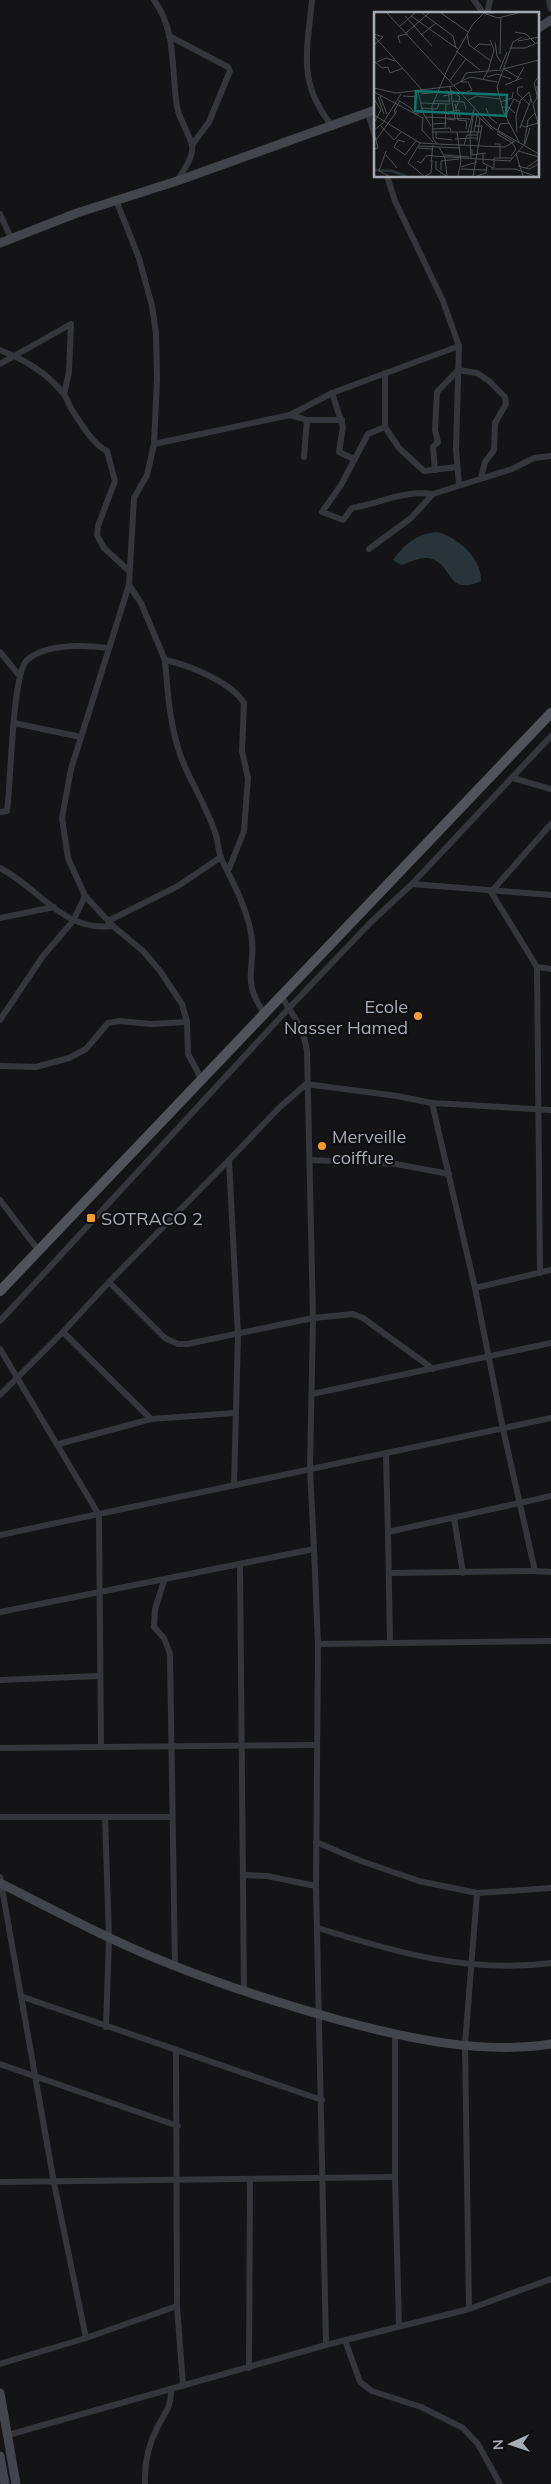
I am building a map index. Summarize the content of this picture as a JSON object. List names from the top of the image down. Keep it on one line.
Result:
{"places":{"other":["Ecole Nasser Hamed","Merveille coiffure"],"transit":["SOTRACO 2"]},"north":"left"}
